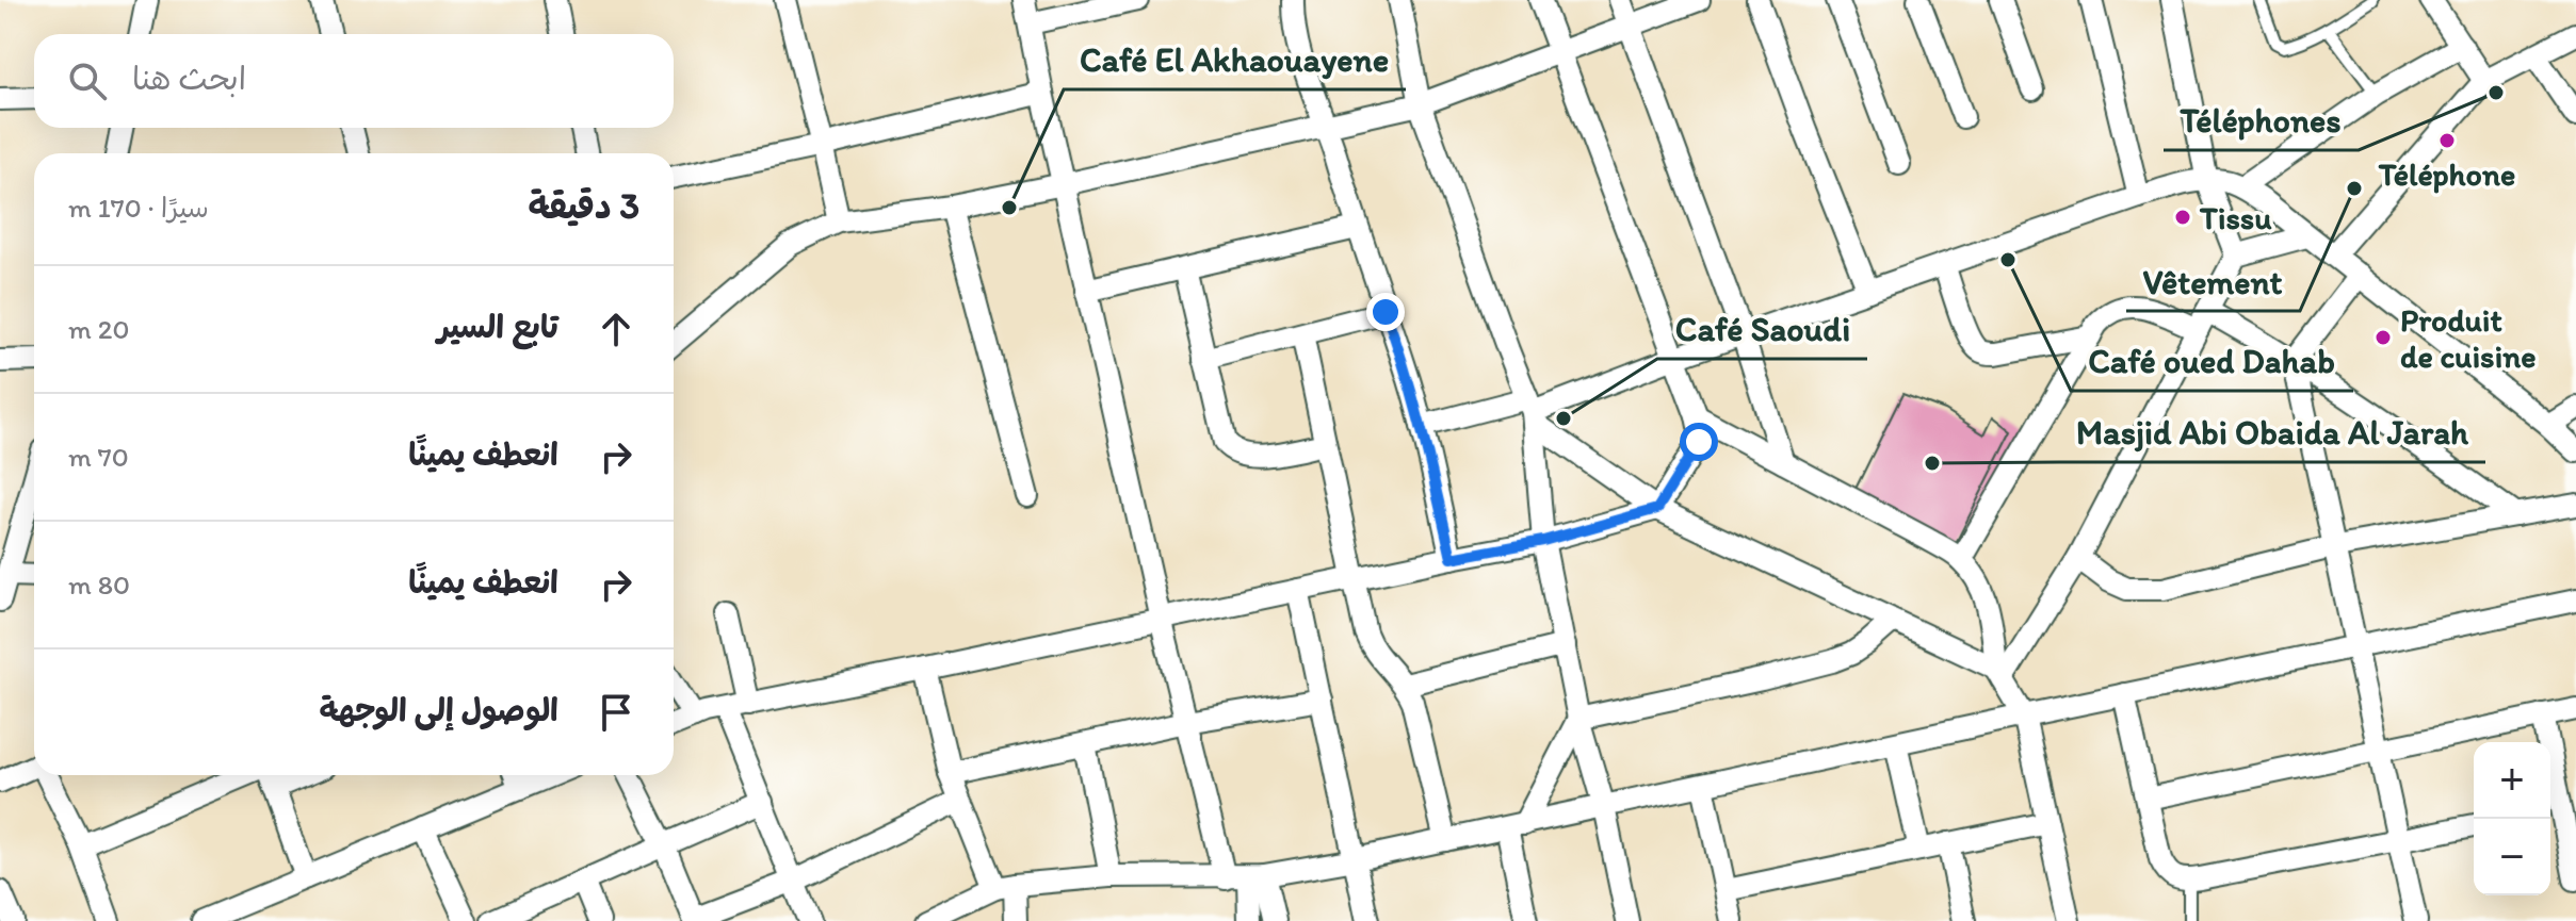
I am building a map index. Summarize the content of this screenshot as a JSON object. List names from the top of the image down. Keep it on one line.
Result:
{"places":["Téléphones","Téléphone","Vêtement","Café El Akhaouayene","Tissu","Café oued Dahab","Produit de cuisine","Café Saoudi","Masjid Abi Obaida Al Jarah"],"page":{"search":"ابحث هنا","heading":["3 دقيقة","سيرًا · 170 m"],"list":[["تابع السير","20 m"],["انعطف يمينًا","70 m"],["انعطف يمينًا","80 m"],"الوصول إلى الوجهة"],"map_buttons":["+","−"]}}
